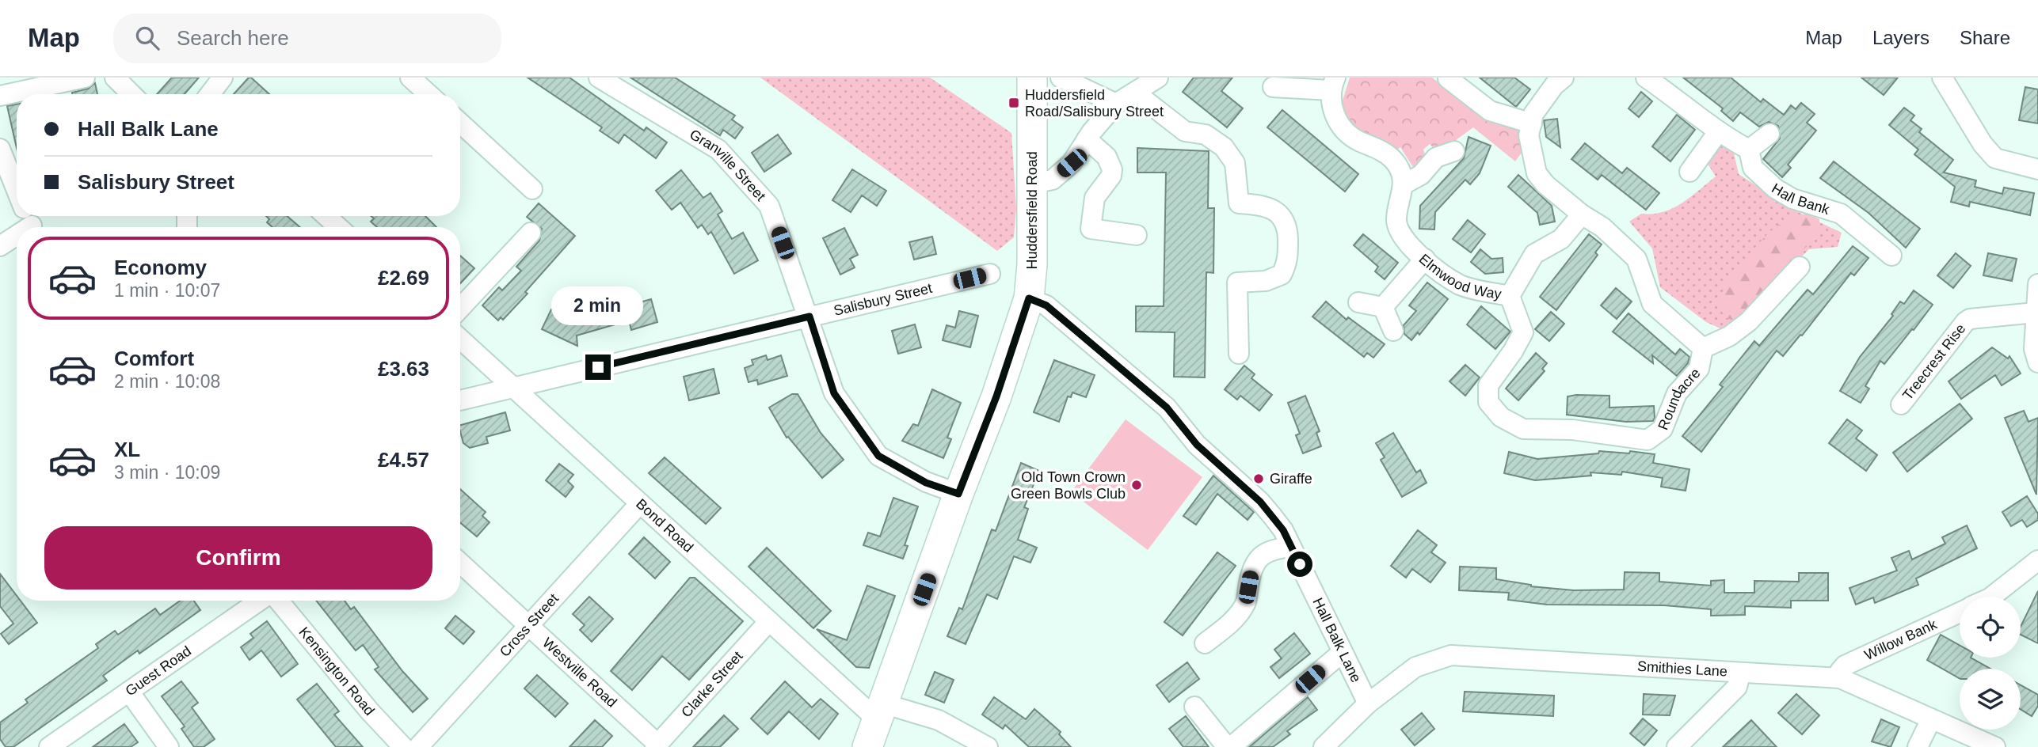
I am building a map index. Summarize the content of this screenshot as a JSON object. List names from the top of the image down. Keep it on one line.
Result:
{"streets":{"highway":["Huddersfield Road"],"street":["Granville Street","Hall Bank","Elmwood Way","Salisbury Street","Treecrest Rise","Roundacre","Bond Road","Cross Street","Willow Bank","Hall Balk Lane","Guest Road","Smithies Lane","Kensington Road","Westville Road","Clarke Street"]},"crossings":[["Granville Street","Huddersfield Road"],["Granville Street","Salisbury Street"],["Huddersfield Road","Bond Road"],["Huddersfield Road","Hall Balk Lane"],["Elmwood Way","Roundacre"],["Salisbury Street","Bond Road"],["Bond Road","Cross Street"],["Bond Road","Clarke Street"],["Cross Street","Westville Road"],["Willow Bank","Smithies Lane"],["Hall Balk Lane","Smithies Lane"],["Westville Road","Clarke Street"]],"places":{"transit":["Huddersfield Road/Salisbury Street"],"other":["Giraffe","Old Town Crown Green Bowls Club"]},"page":{"header":"Map","search":"Search here","nav":["Map","Layers","Share"],"banner":["Hall Balk Lane","Salisbury Street"],"list":[{"name":"Economy","note":"1 min · 10:07","value":"£2.69"},{"name":"Comfort","note":"2 min · 10:08","value":"£3.63"},{"name":"XL","note":"3 min · 10:09","value":"£4.57"}],"bubble":"2 min","buttons":"Confirm"}}
